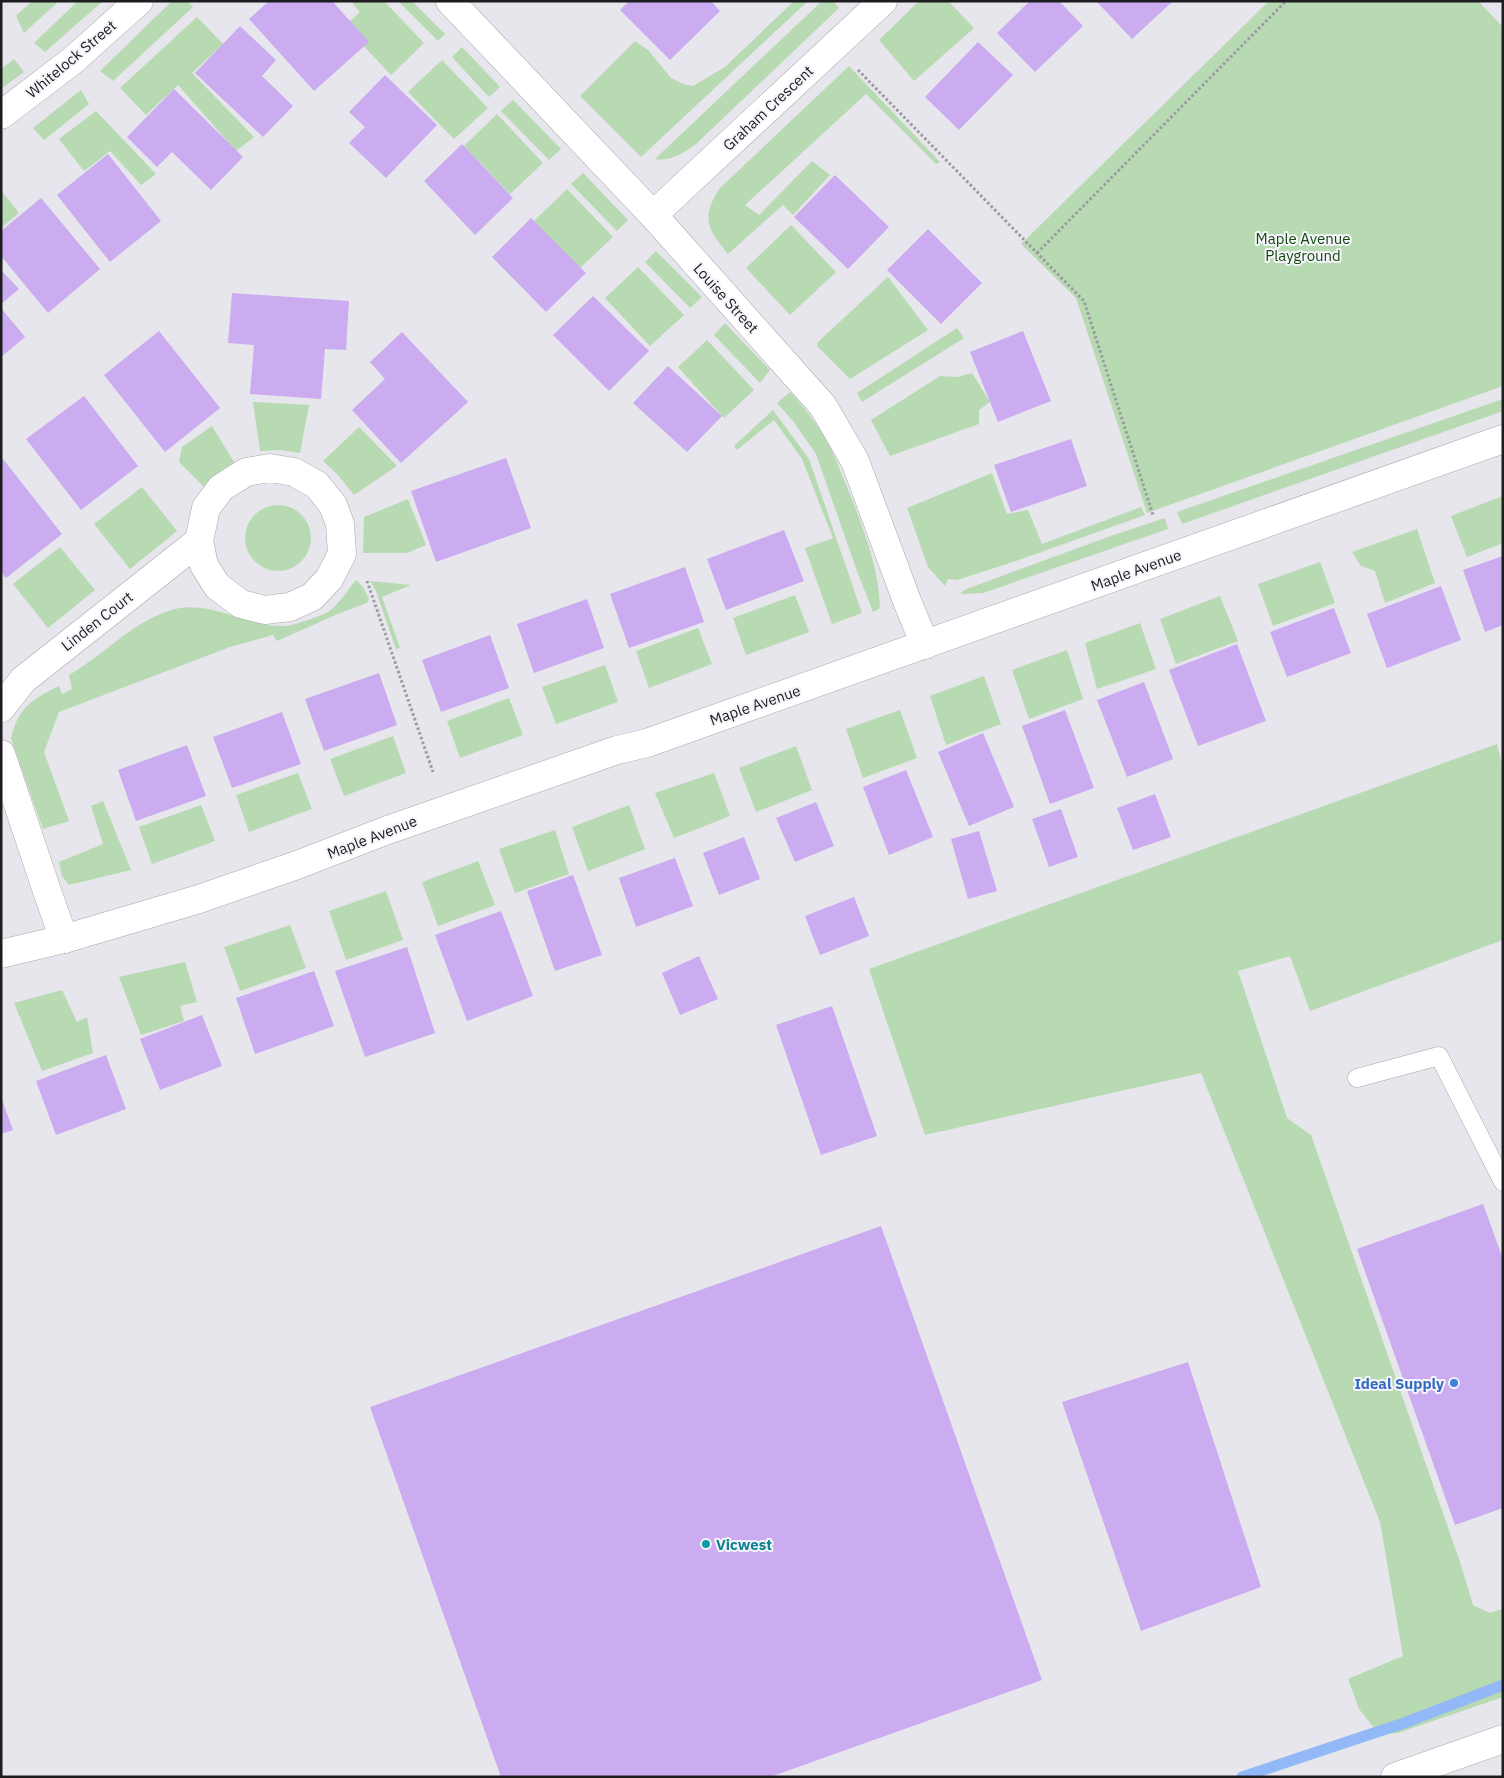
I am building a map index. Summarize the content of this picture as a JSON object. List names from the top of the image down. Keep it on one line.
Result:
{"streets":{"street":["Whitelock Street","Graham Crescent","Louise Street","Maple Avenue","Linden Court"]},"crossings":[["Graham Crescent","Louise Street"],["Louise Street","Maple Avenue"]],"parks":["Maple Avenue Playground"],"places":["Ideal Supply","Vicwest"]}
